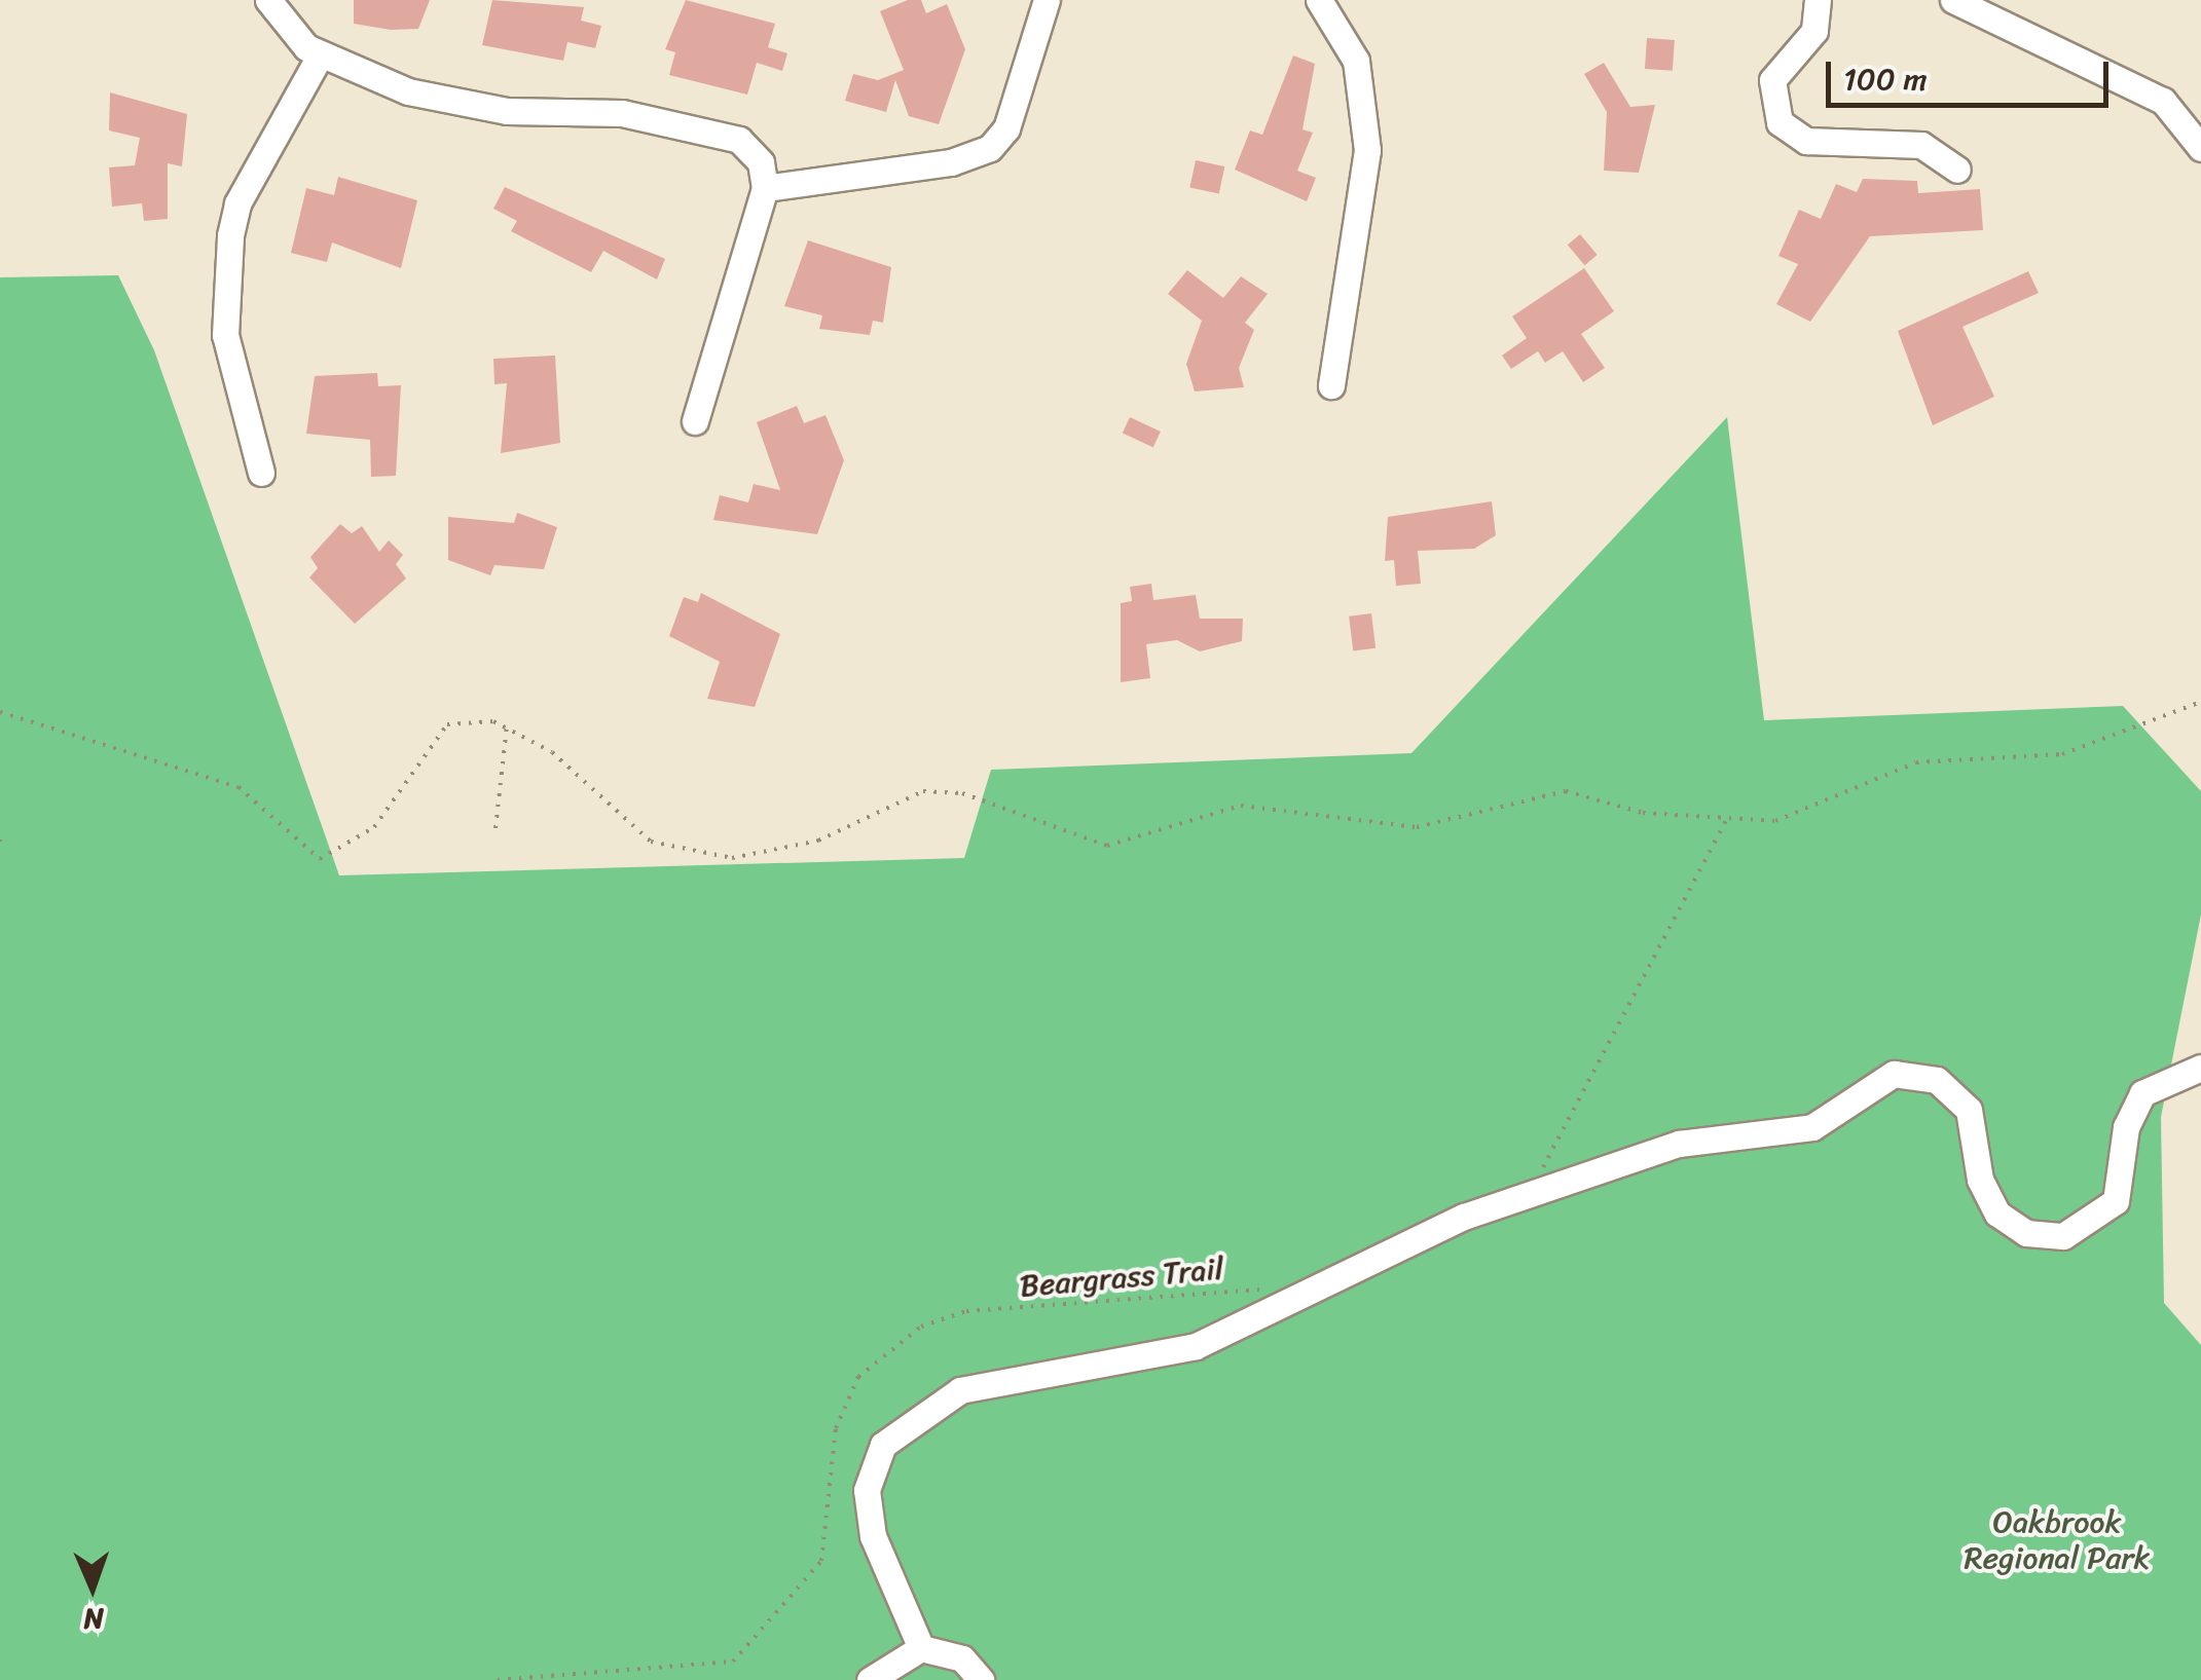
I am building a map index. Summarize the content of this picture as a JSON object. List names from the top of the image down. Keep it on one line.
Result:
{"streets":{"path":["Beargrass Trail"]},"parks":["Oakbrook Regional Park"],"scale_bar":"100 m","north":"bottom"}
